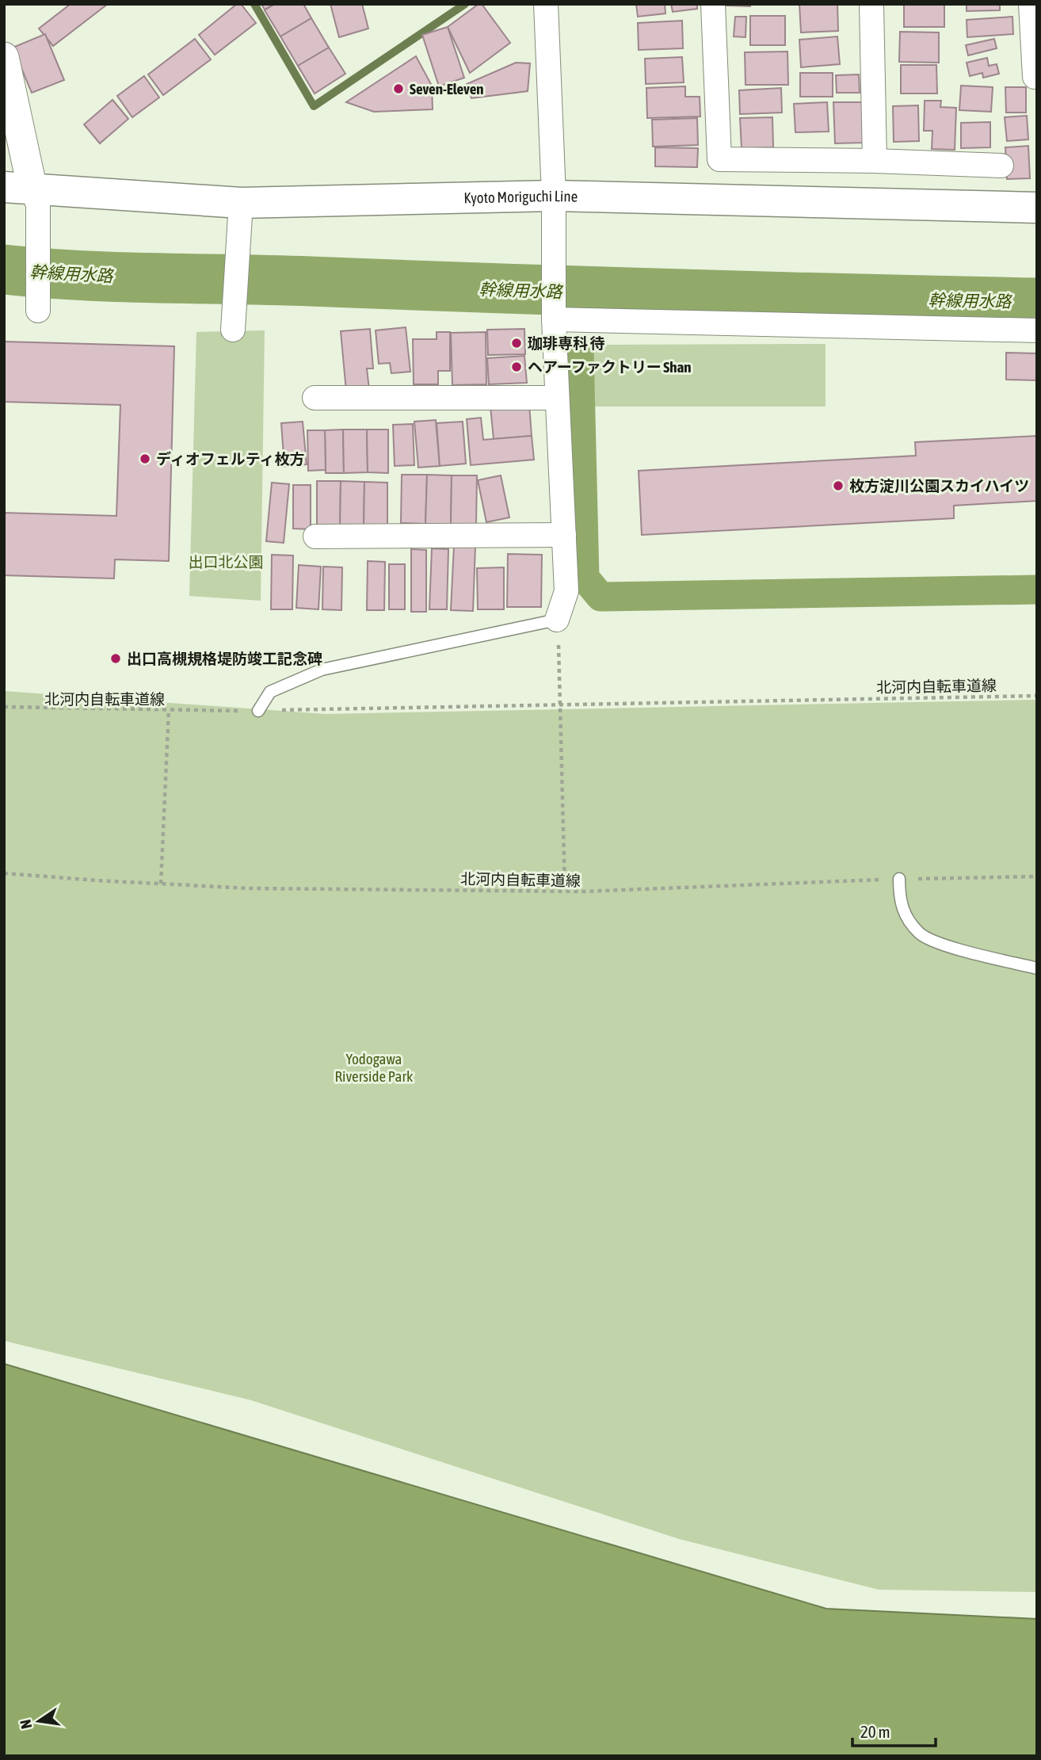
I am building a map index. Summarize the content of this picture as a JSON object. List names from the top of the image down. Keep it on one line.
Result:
{"streets":{"main road":["Kyoto Moriguchi Line"],"path":["北河内自転車道線"]},"water":["幹線用水路"],"parks":["出口北公園","Yodogawa Riverside Park"],"places":["Seven-Eleven","珈琲専科 待","ヘアーファクトリー Shan","ディオフェルティ枚方","枚方淀川公園スカイハイツ","出口高槻規格堤防竣工記念碑"],"scale_bar":"20 m","north":"left"}
